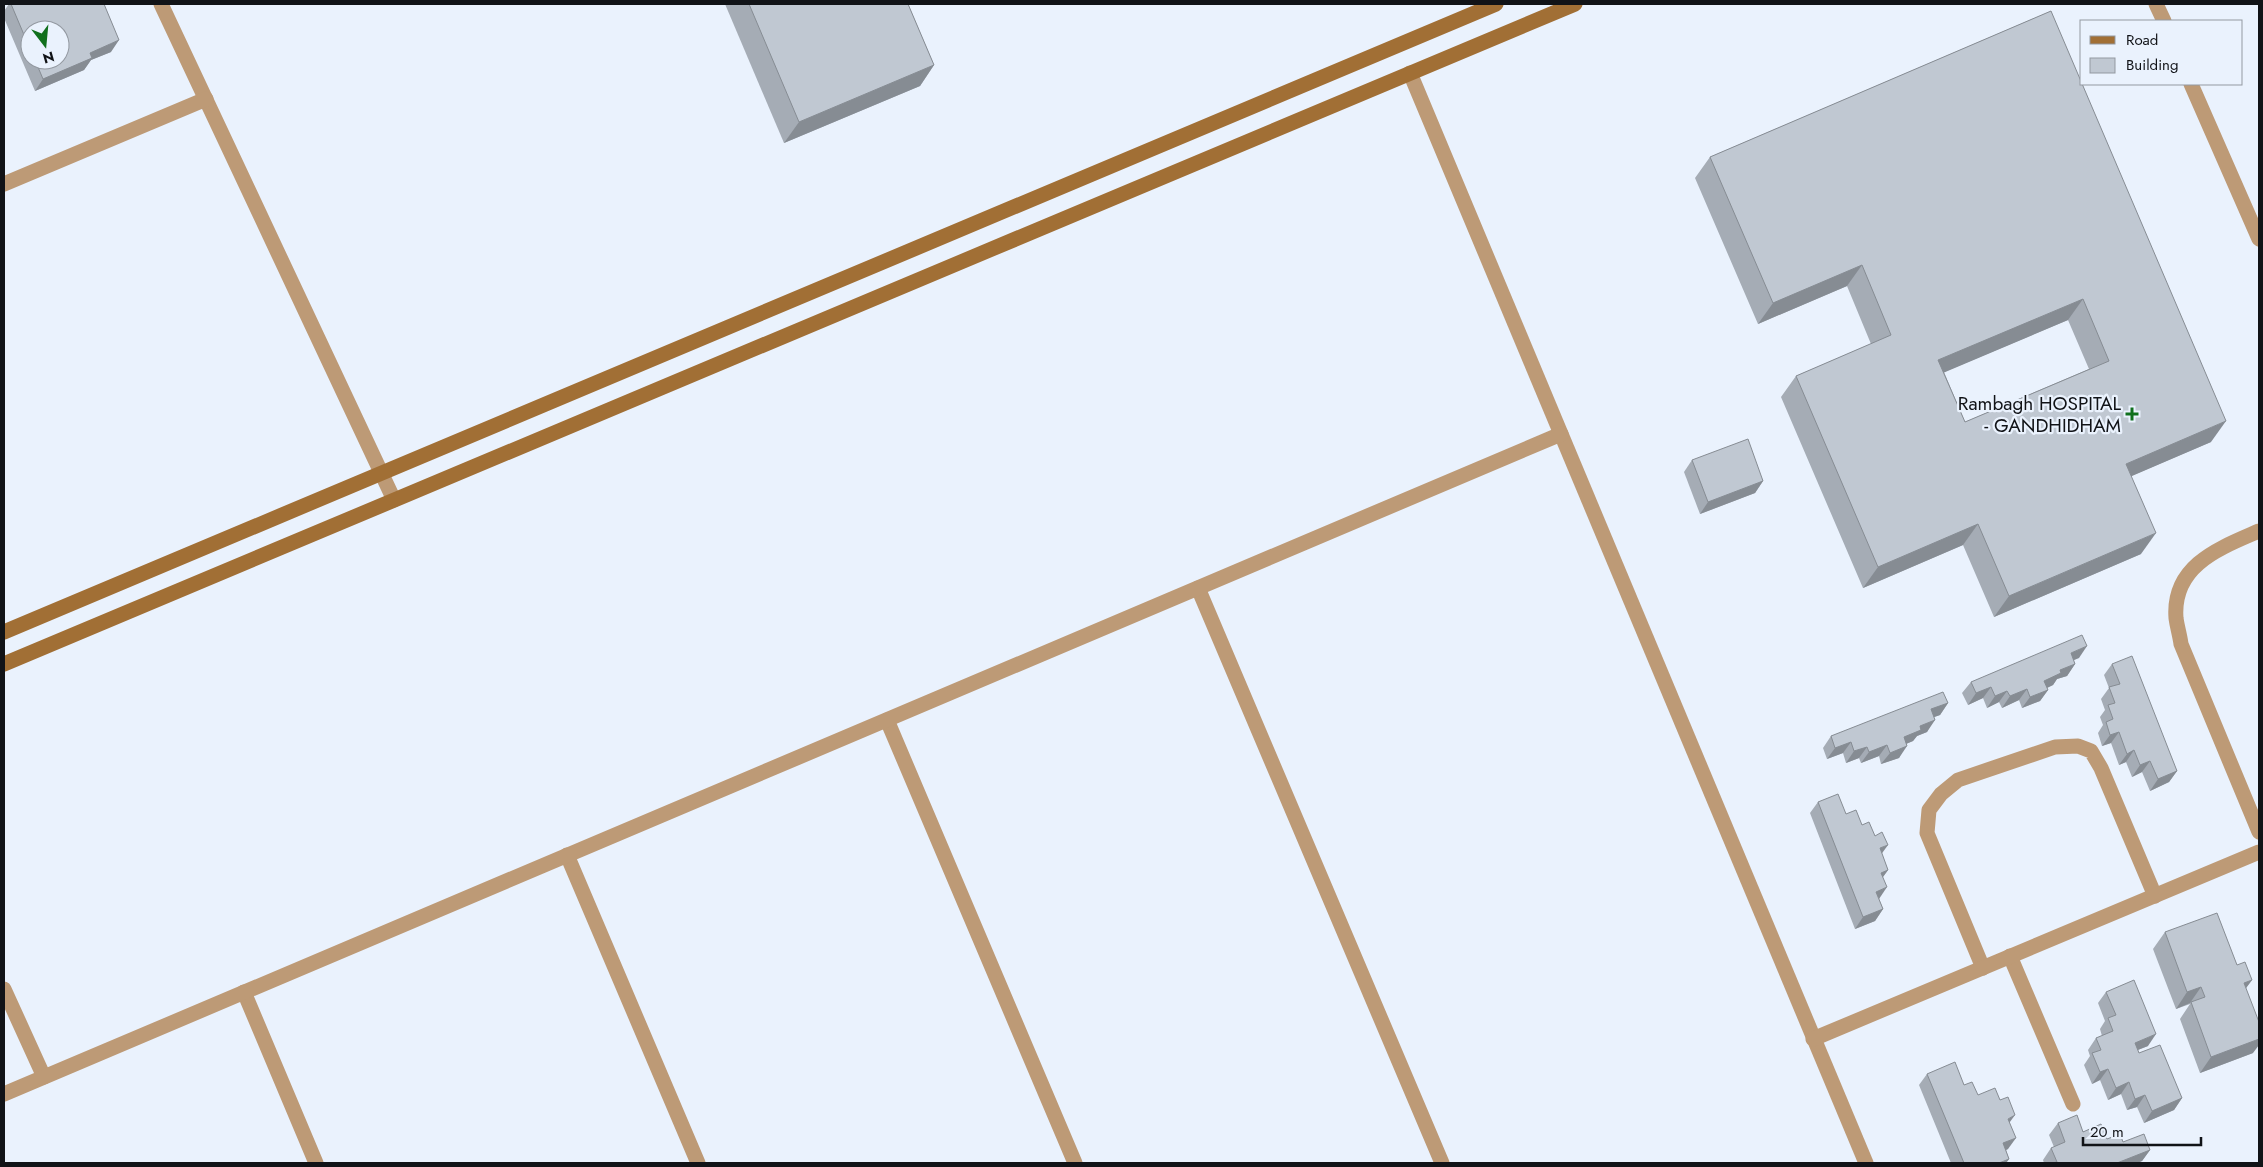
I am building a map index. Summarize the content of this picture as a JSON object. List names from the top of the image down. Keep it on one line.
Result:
{"places":{"health":["Rambagh HOSPITAL - GANDHIDHAM"]},"legend":["Road","Building"],"scale_bar":"20 m","north":"bottom"}
